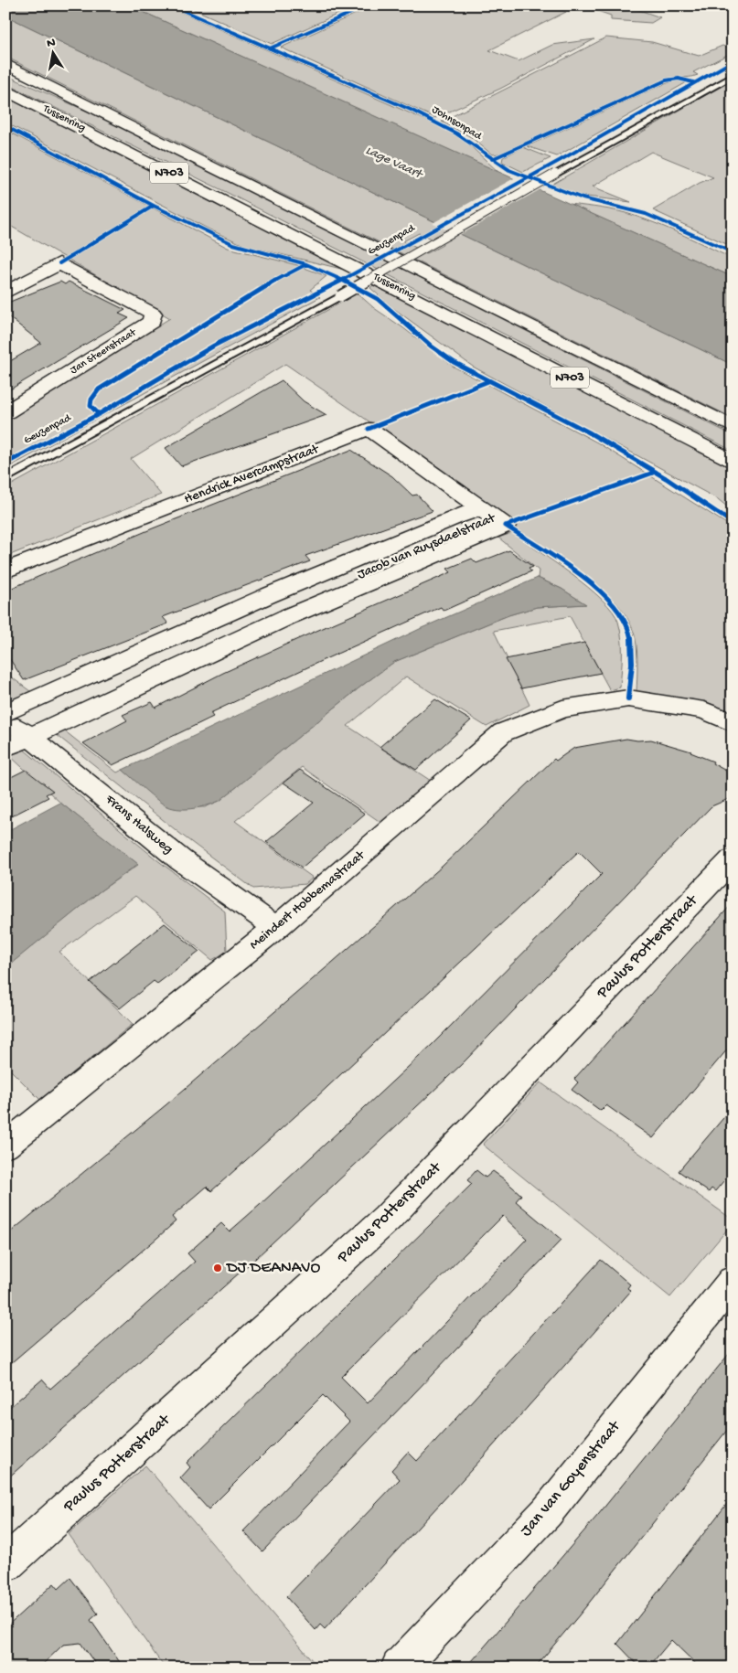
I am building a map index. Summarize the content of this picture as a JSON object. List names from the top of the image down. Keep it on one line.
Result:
{"streets":{"main road":["Tussenring","N703","Jan Steenstraat","Hendrick Avercampstraat","Jacob van Ruysdaelstraat","Frans Halsweg","Meindert Hobbemastraat","Paulus Potterstraat","Jan van Goyenstraat"],"cycle path":["Johnsonpad","Geuzenpad"]},"crossings":[["Hendrick Avercampstraat","Jacob van Ruysdaelstraat"],["Jacob van Ruysdaelstraat","Frans Halsweg"],["Frans Halsweg","Meindert Hobbemastraat"]],"water":["Lage Vaart"],"places":["DJ DEANAVO"],"north":"top"}
